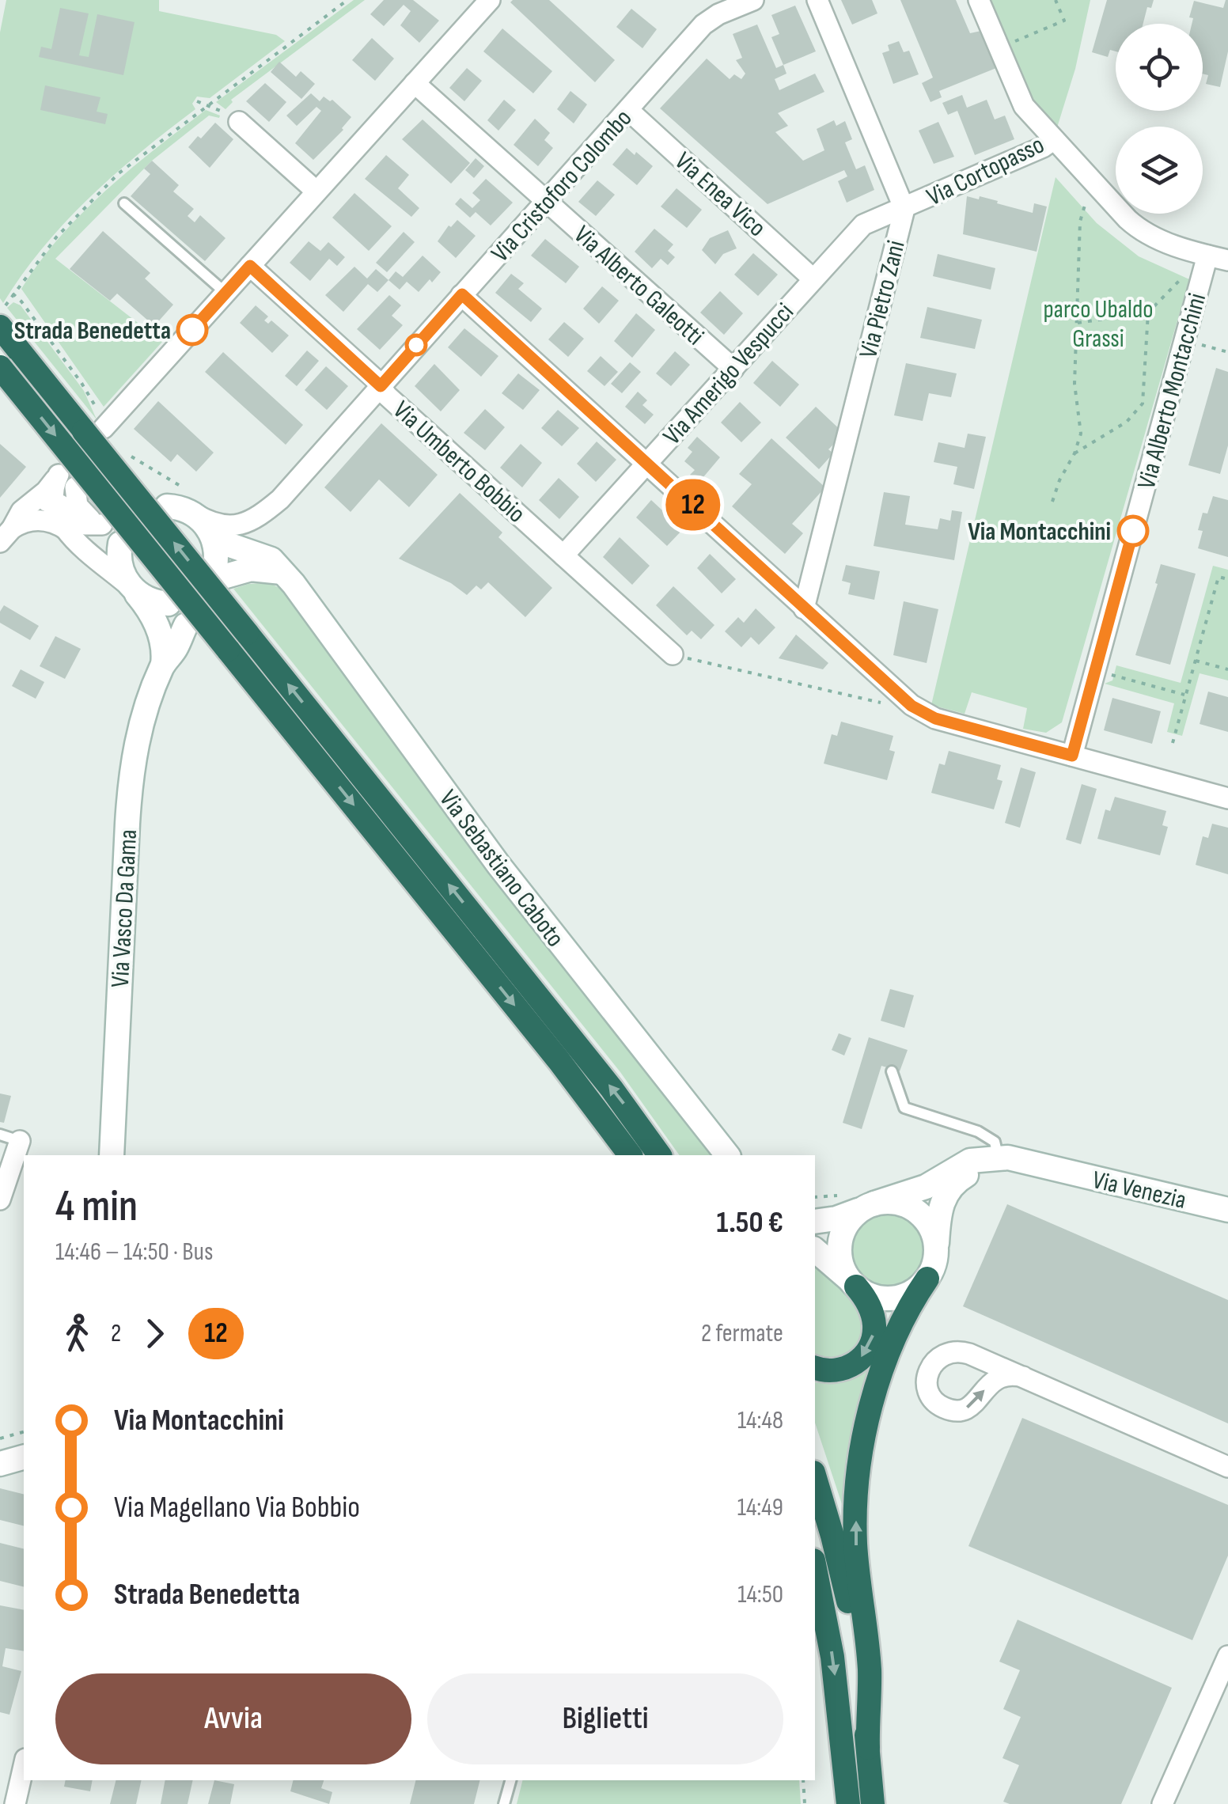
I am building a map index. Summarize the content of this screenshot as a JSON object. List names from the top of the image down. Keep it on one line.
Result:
{"streets":{"street":["Via Cortopasso","Via Cristoforo Colombo","Via Enea Vico","Via Alberto Galeotti","Via Pietro Zani","Via Amerigo Vespucci","Via Alberto Montacchini","Via Umberto Bobbio","Via Sebastiano Caboto","Via Vasco Da Gama","Via Venezia"]},"crossings":[["Via Cortopasso","Via Pietro Zani"],["Via Cortopasso","Via Amerigo Vespucci"],["Via Cristoforo Colombo","Via Enea Vico"],["Via Cristoforo Colombo","Via Alberto Galeotti"],["Via Cristoforo Colombo","Via Umberto Bobbio"],["Via Cristoforo Colombo","Via Sebastiano Caboto"],["Via Enea Vico","Via Amerigo Vespucci"],["Via Alberto Galeotti","Via Amerigo Vespucci"],["Via Pietro Zani","Via Amerigo Vespucci"],["Via Amerigo Vespucci","Via Umberto Bobbio"]],"parks":["parco Ubaldo Grassi"],"places":["Strada Benedetta","Via Montacchini"],"lines":["bus line 12"],"page":{"on_map":"12","heading":["4 min","14:46 – 14:50 · Bus","1.50 €"],"legs":["2","12","2 fermate"],"list":[{"name":"Via Montacchini","value":"14:48"},{"name":"Via Magellano Via Bobbio","value":"14:49"},{"name":"Strada Benedetta","value":"14:50"}],"buttons":["Avvia","Biglietti"]}}
